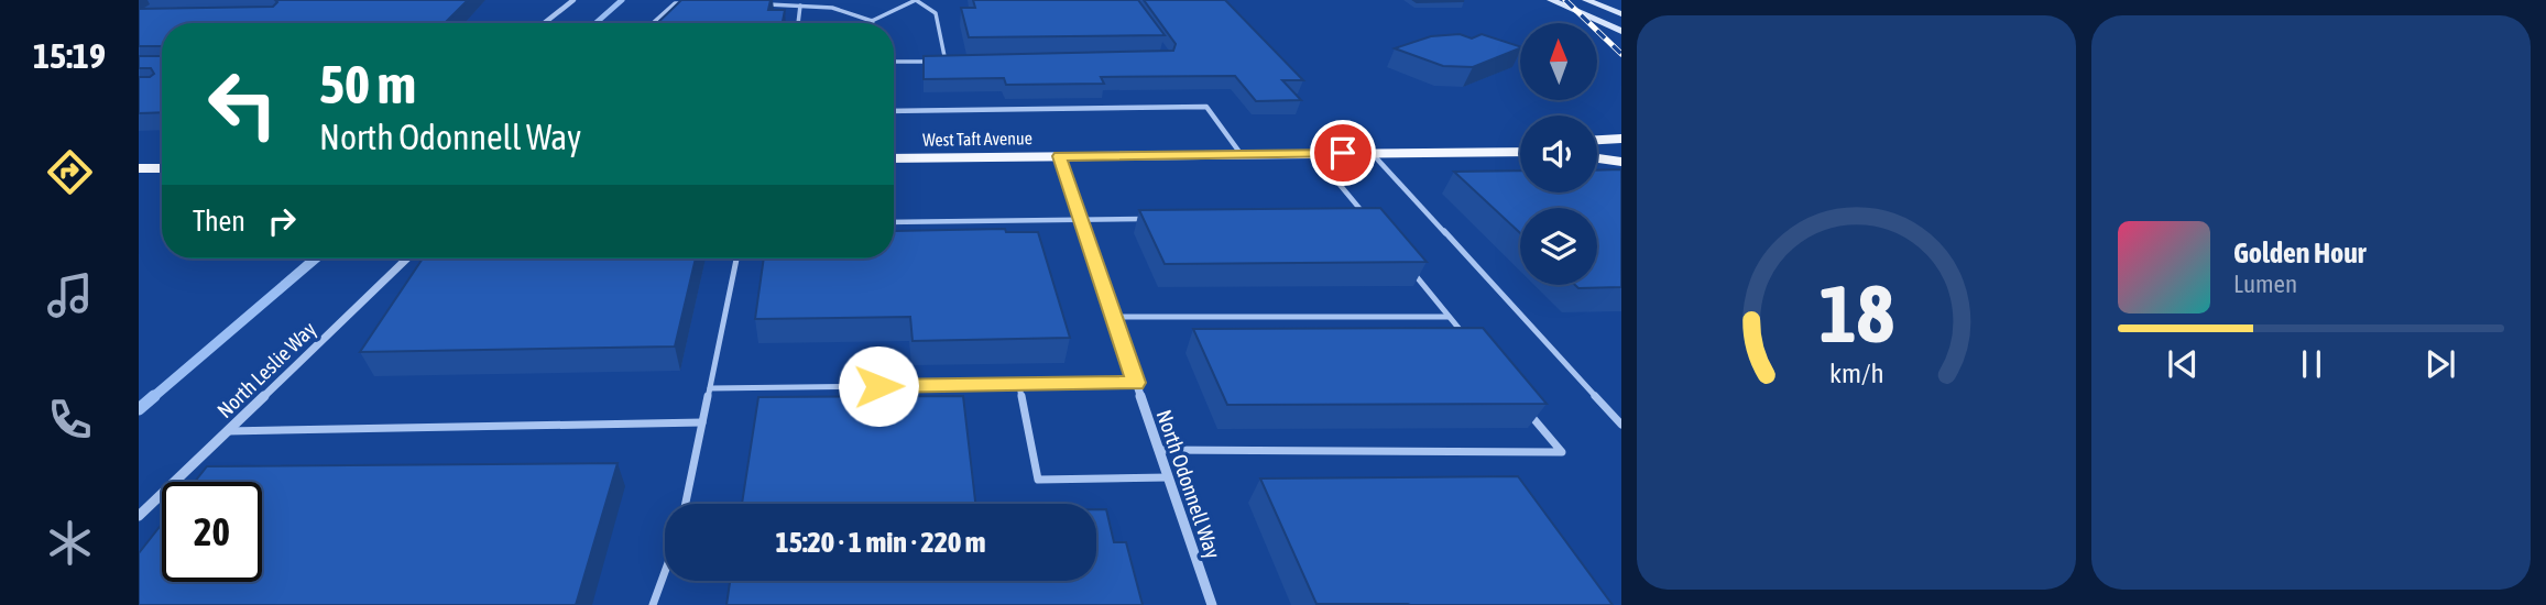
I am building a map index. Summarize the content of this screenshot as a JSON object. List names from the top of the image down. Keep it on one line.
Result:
{"streets":{"main road":["West Taft Avenue"],"street":["North Leslie Way","North Odonnell Way"]},"crossings":[["West Taft Avenue","North Odonnell Way"]],"north":"top","page":{"tabs":"15:19","turn":["50 m","North Odonnell Way"],"then":"Then","song":["Golden Hour","Lumen"],"limit":"20","trip":"15:20 · 1 min · 220 m","gauge":["18","km/h"]}}
